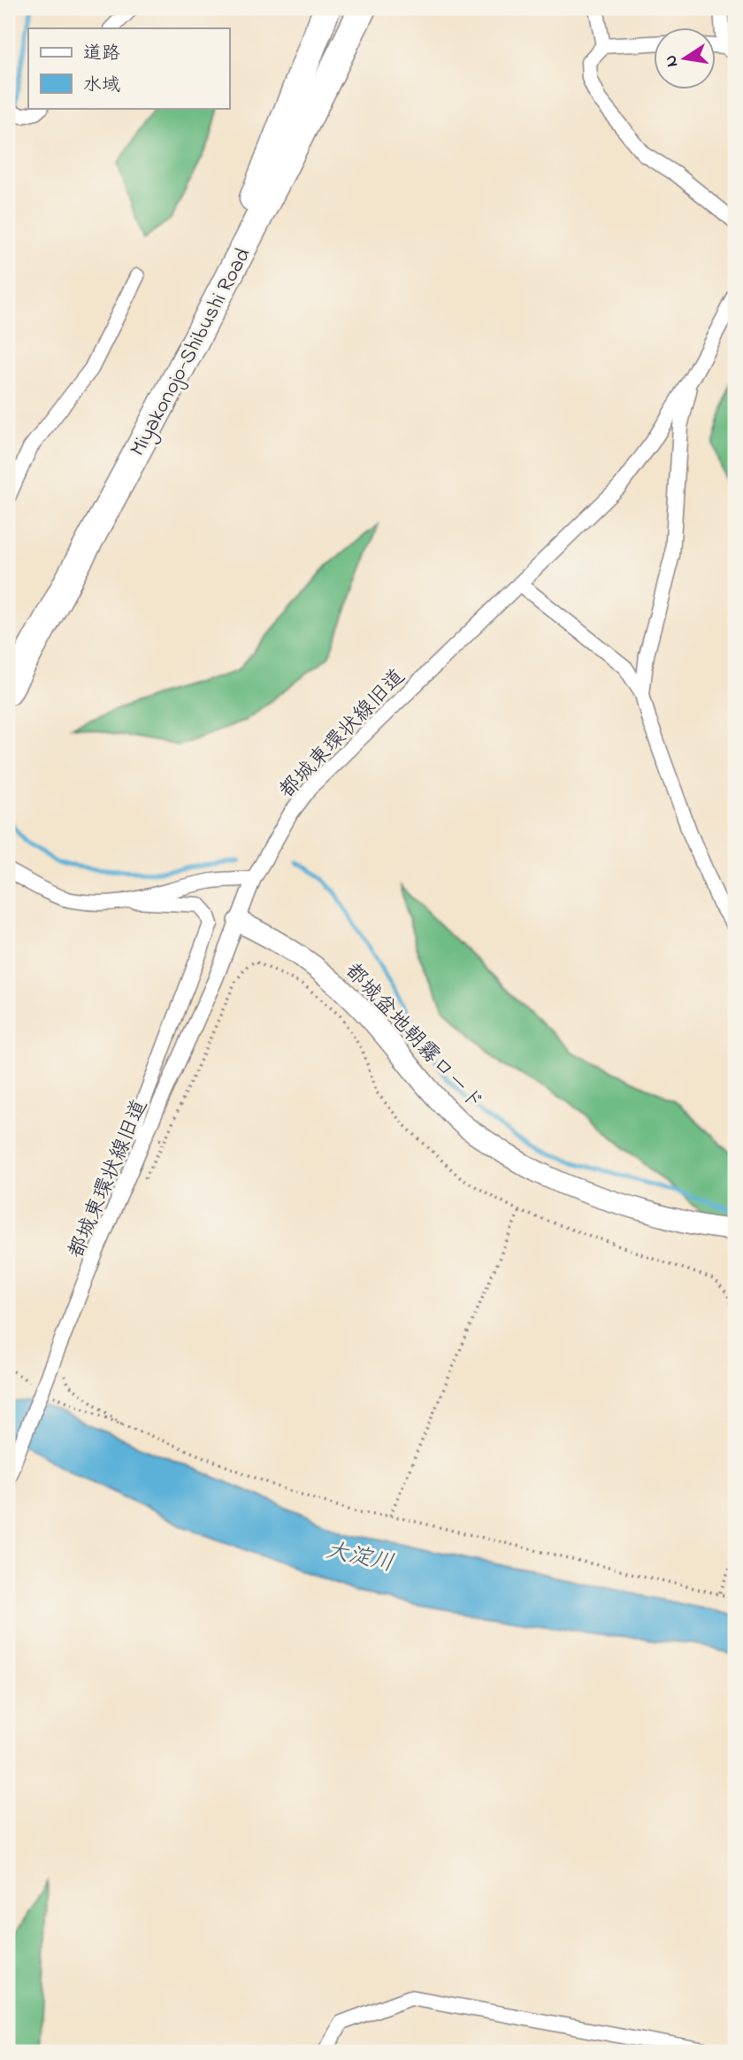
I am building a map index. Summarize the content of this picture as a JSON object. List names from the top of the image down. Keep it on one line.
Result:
{"streets":{"highway":["Miyakonojo-Shibushi Road"],"street":["都城東環状線旧道","都城盆地朝霧ロード"]},"crossings":[["都城東環状線旧道","都城盆地朝霧ロード"]],"water":["大淀川"],"legend":["道路","水域"],"north":"left"}
